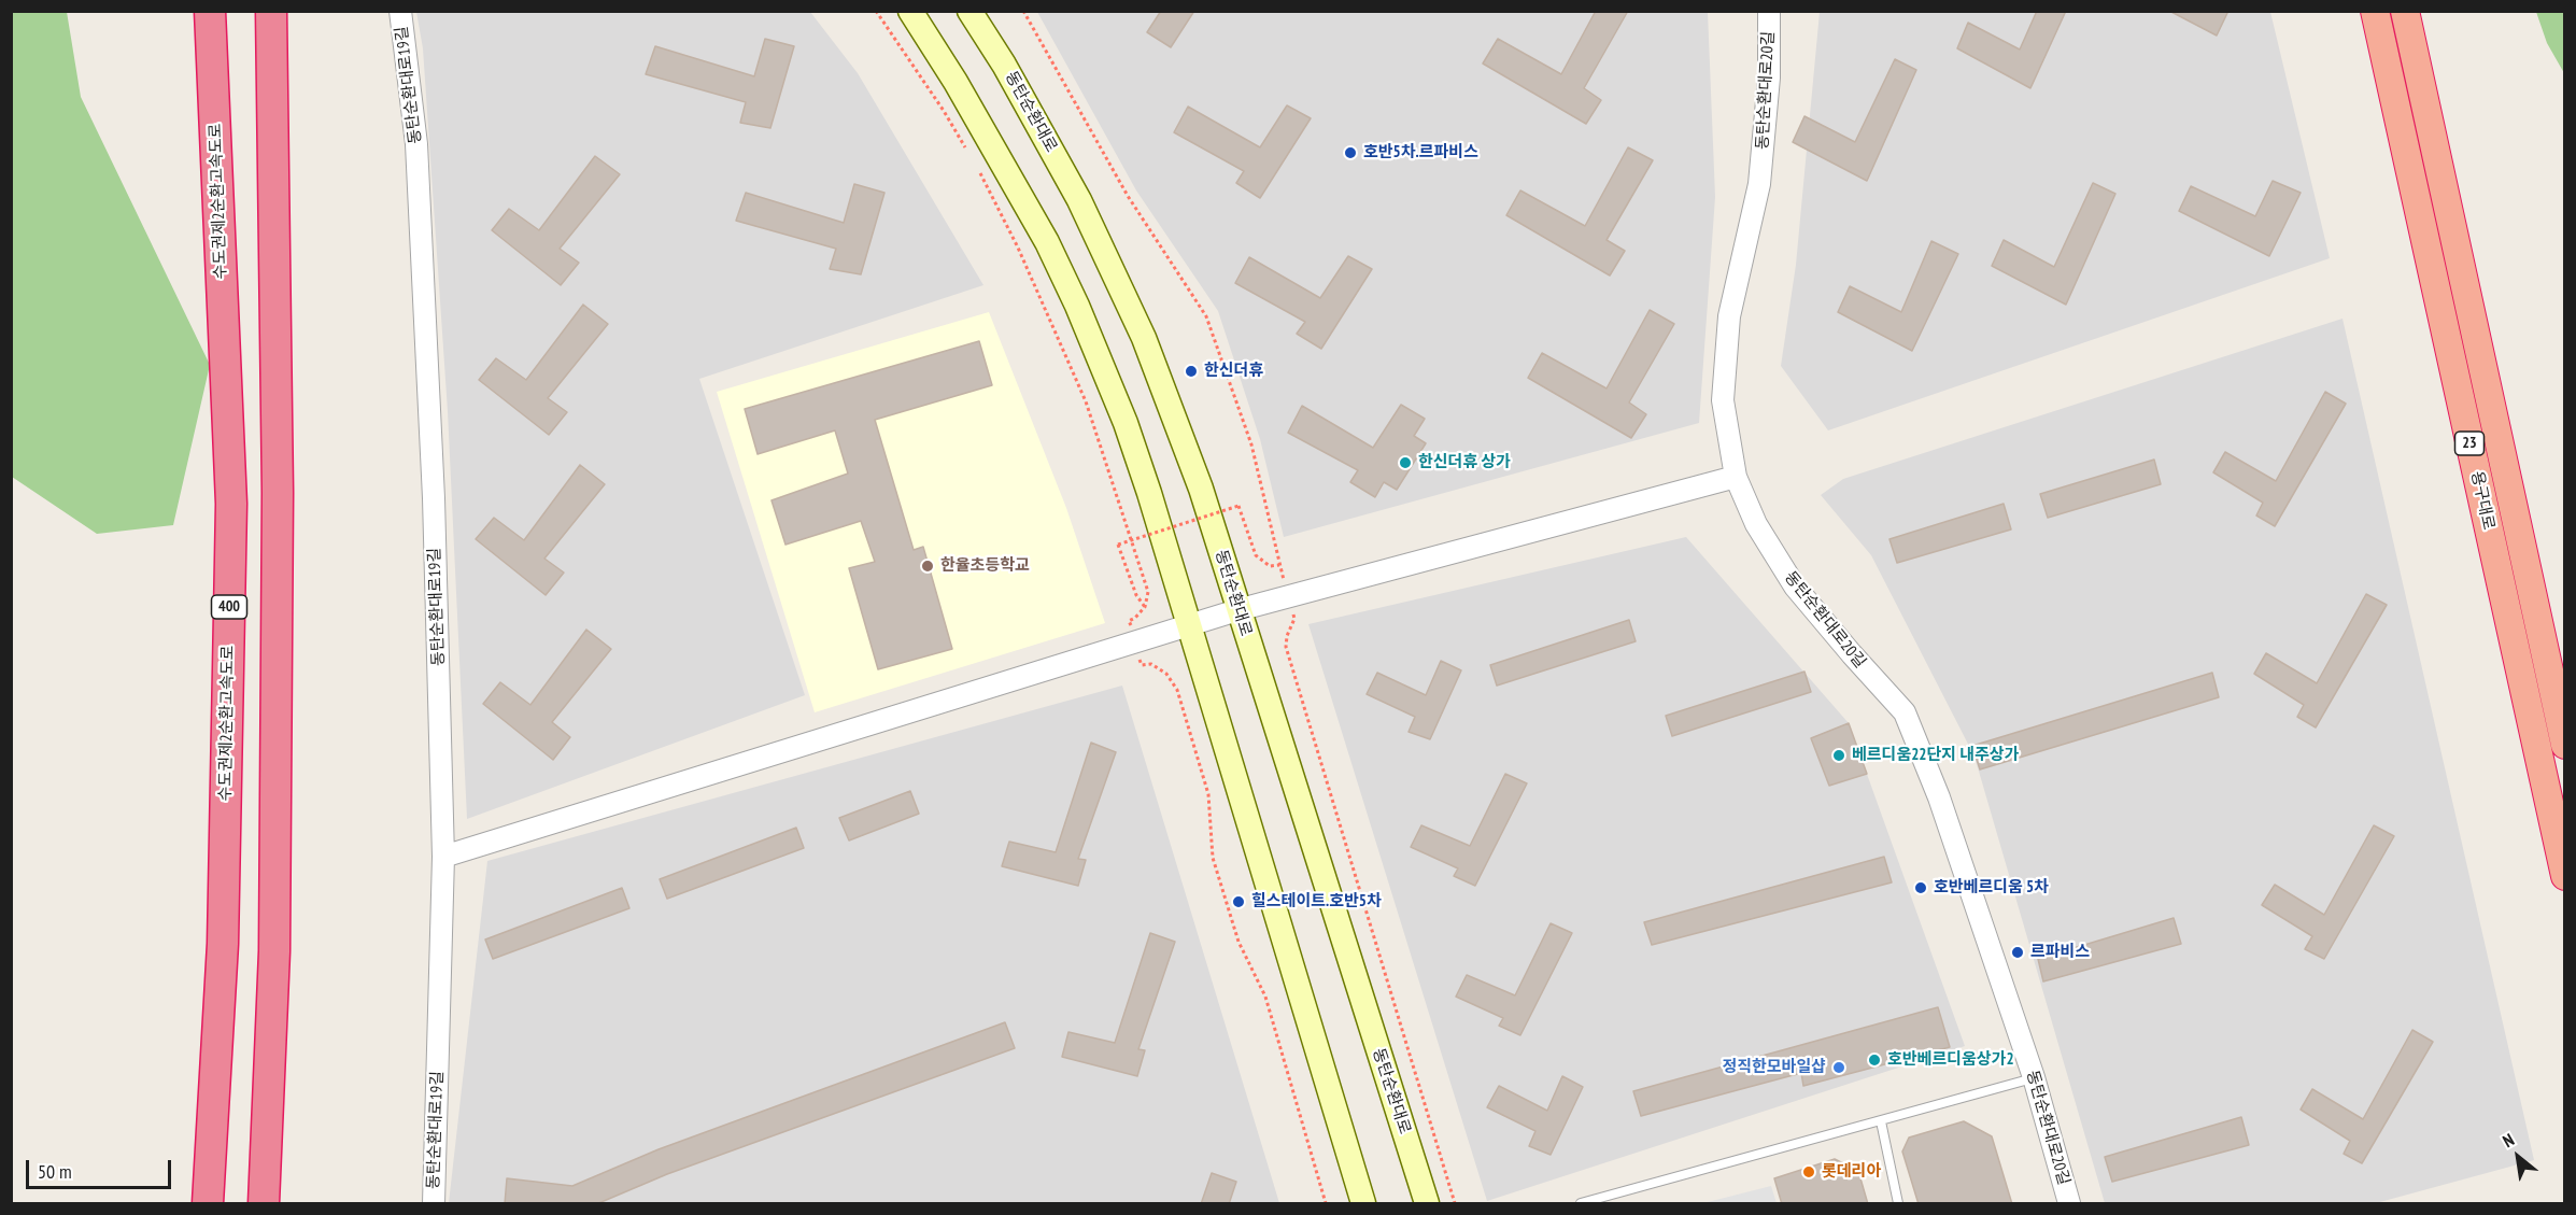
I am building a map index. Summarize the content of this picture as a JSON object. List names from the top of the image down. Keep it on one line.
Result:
{"streets":{"highway":["수도권제2순환고속도로","23","용구대로","400"],"main road":["동탄순환대로"],"street":["동탄순환대로19길","동탄순환대로20길"]},"places":["호반5차.르파비스","한신더휴","한신더휴 상가","한율초등학교","베르디움22단지 내주상가","호반베르디움 5차","힐스테이트.호반5차","르파비스","호반베르디움상가2","정직한모바일샵","롯데리아"],"scale_bar":"50 m","north":"top left"}
